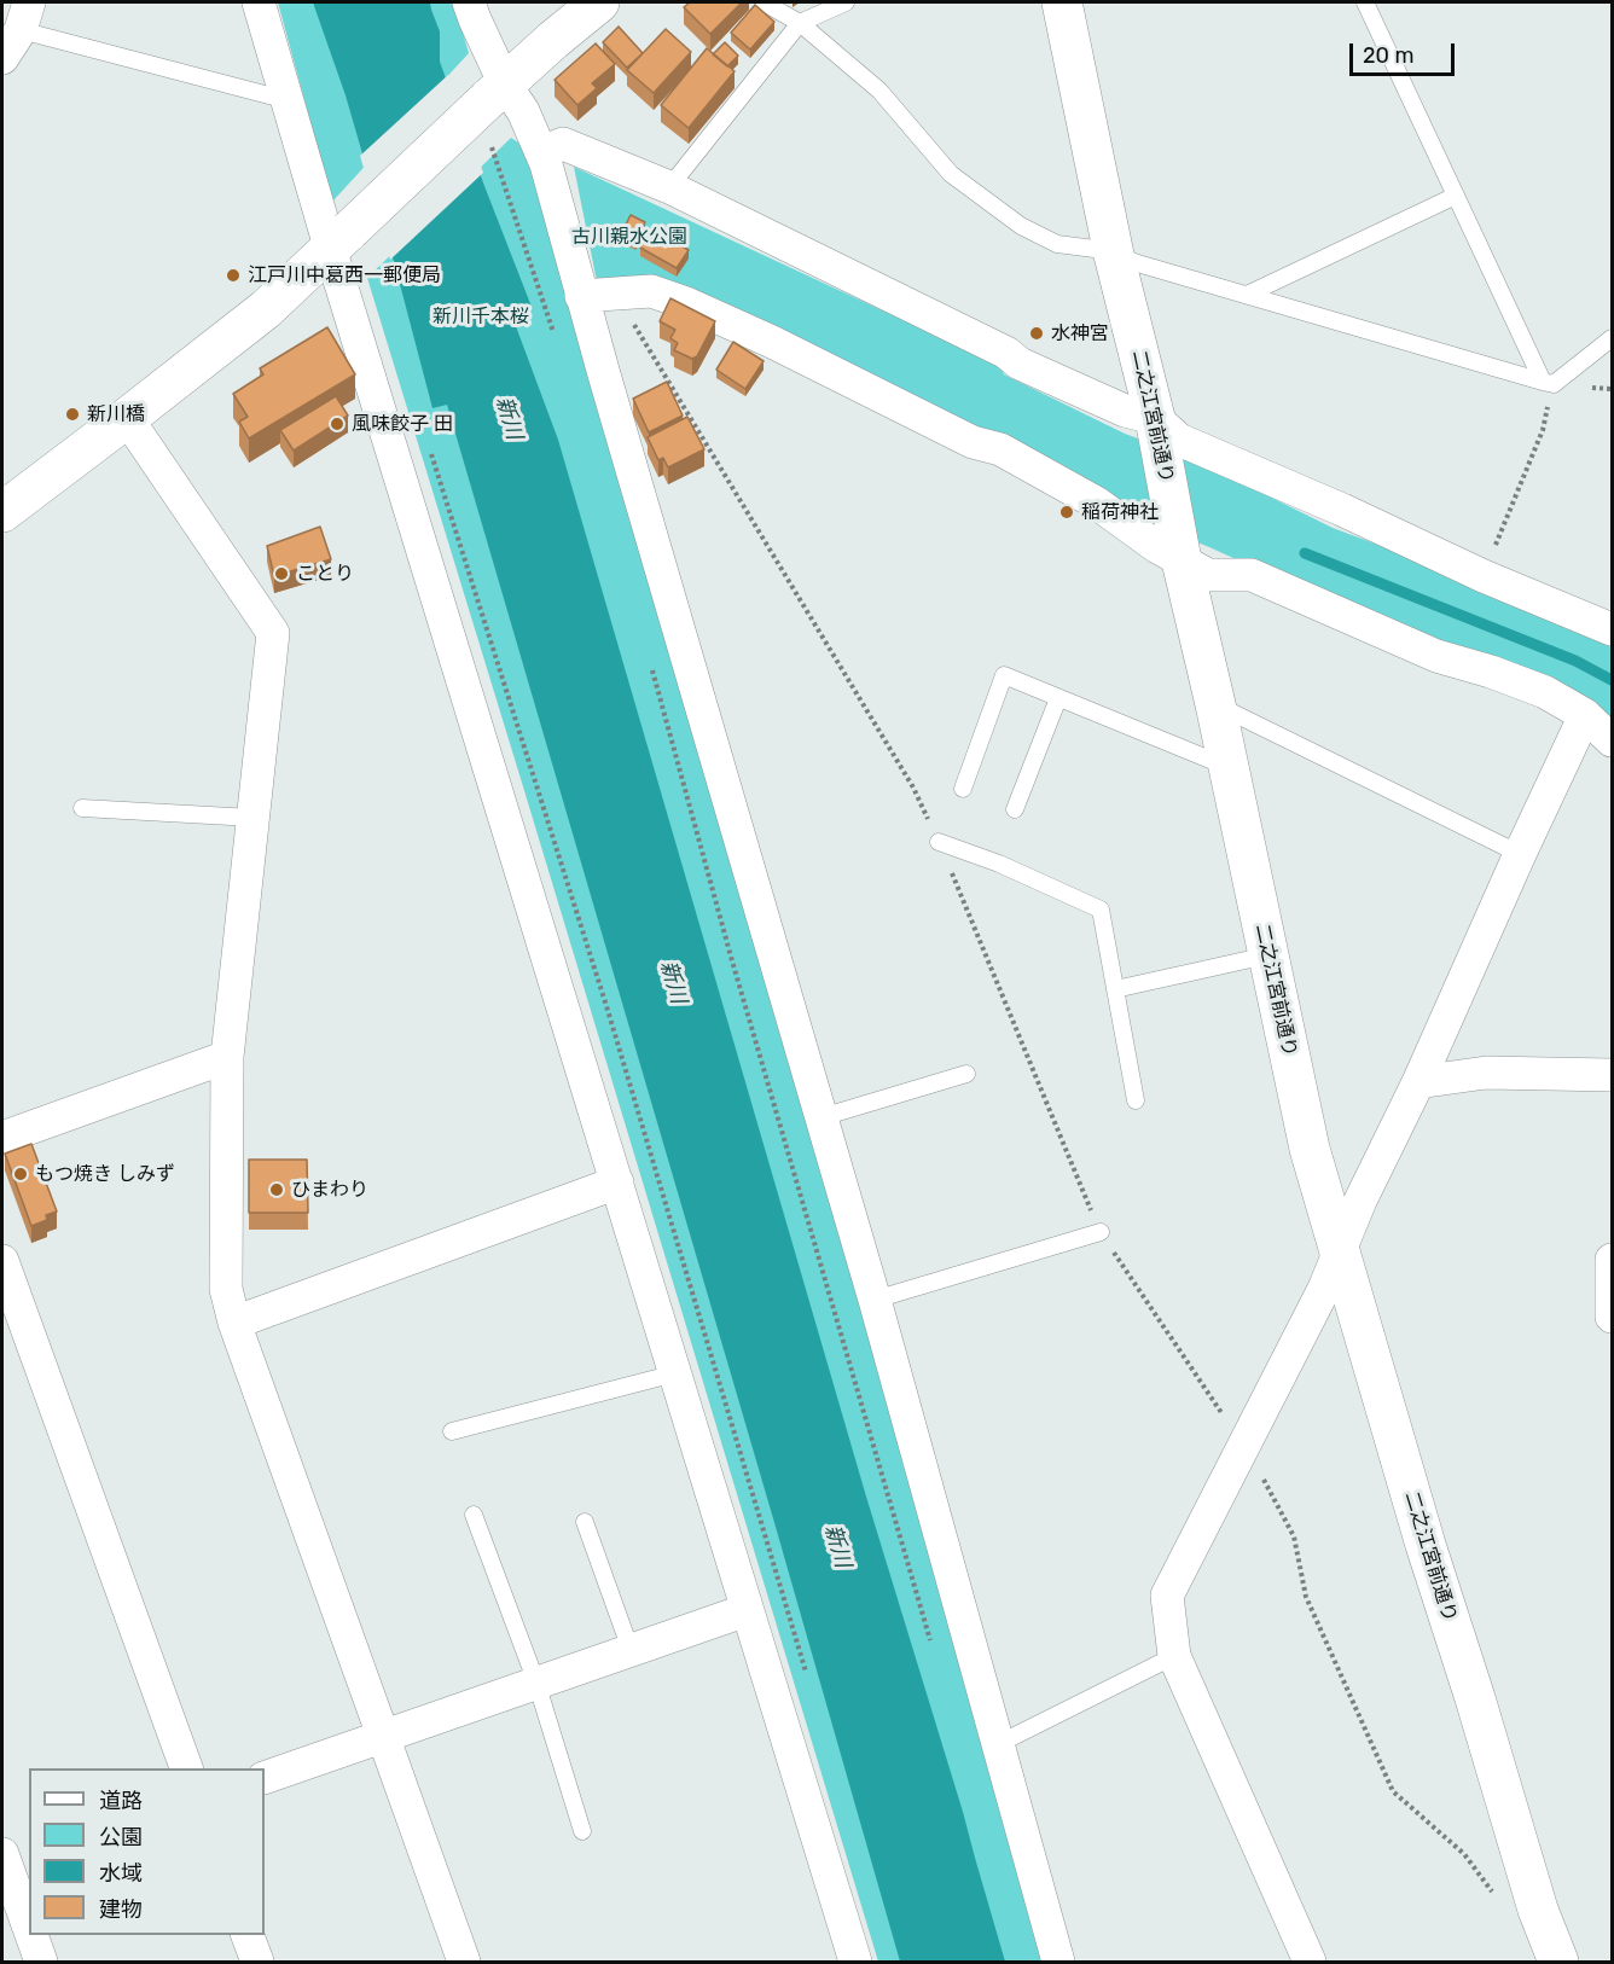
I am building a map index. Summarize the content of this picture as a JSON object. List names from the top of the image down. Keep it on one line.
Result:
{"streets":{"street":["二之江宮前通り"]},"water":["新川"],"parks":["古川親水公園","新川千本桜"],"places":["江戸川中葛西一郵便局","水神宮","新川橋","風味餃子 田","稲荷神社","ことり","もつ焼き しみず","ひまわり"],"legend":["道路","公園","水域","建物"],"scale_bar":"20 m"}
